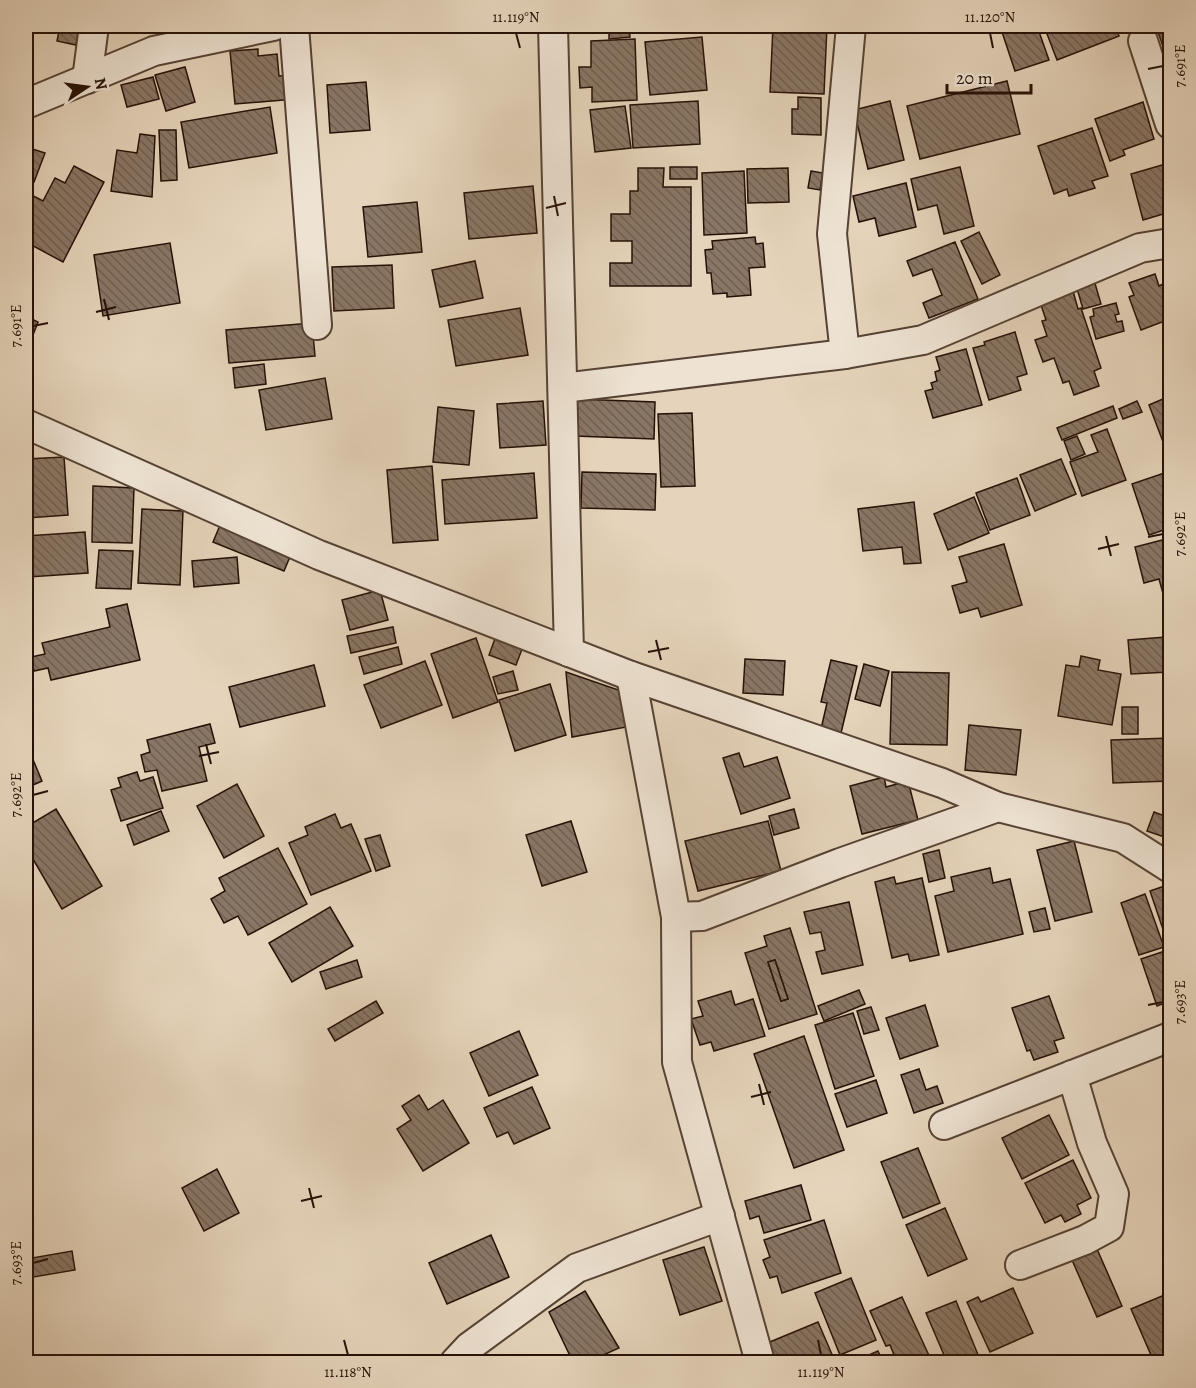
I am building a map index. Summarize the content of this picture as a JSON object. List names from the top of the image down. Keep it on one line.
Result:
{"scale_bar":"20 m","north":"right","coordinates":["11.119°N","11.120°N","7.691°E","7.692°E","7.693°E","11.118°N"]}
